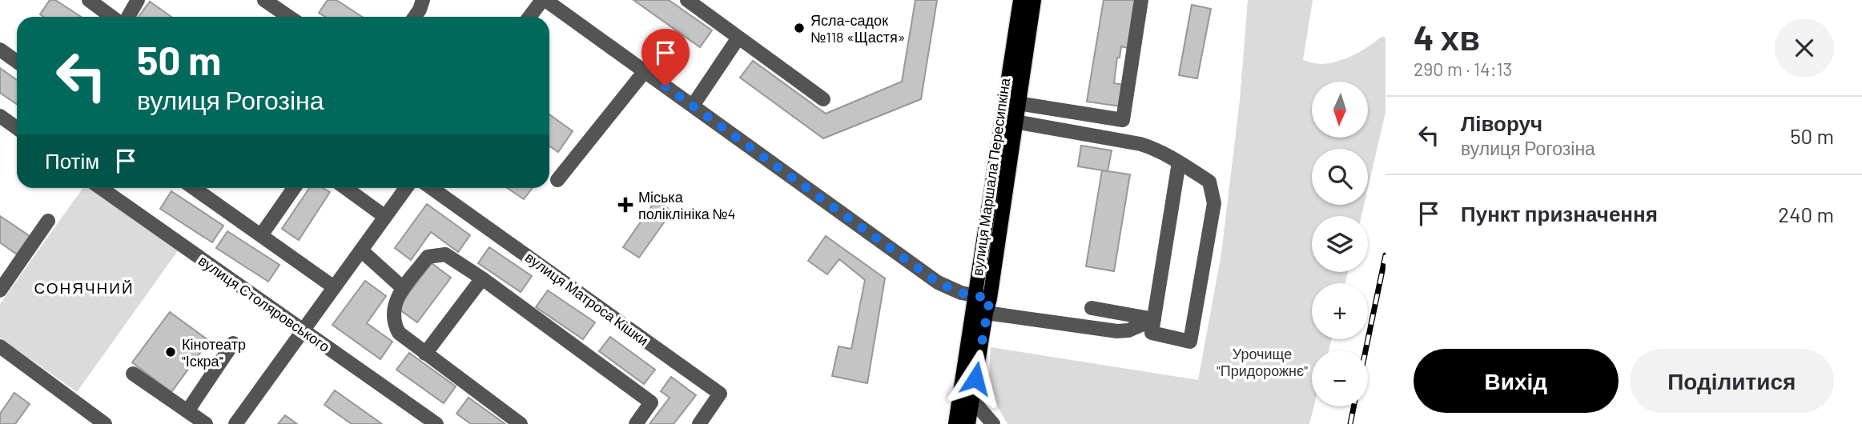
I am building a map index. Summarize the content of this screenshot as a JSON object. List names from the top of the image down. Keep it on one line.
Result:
{"streets":{"main road":["вулиця Маршала Пересипкіна"],"street":["вулиця Матроса Кішки","вулиця Столяровського"]},"districts":["СОНЯЧНИЙ"],"parks":["Урочище \"Придорожнє\""],"places":{"other":["Ясла-садок №118 «Щастя»","Кінотеатр \"Іскра\""],"health":["Міська поліклініка №4"]},"north":"bottom","page":{"heading":["4 хв","290 m · 14:13"],"turn":["50 m","вулиця Рогозіна"],"map_buttons":["+","−"],"list":[{"name":"Ліворуч","note":"вулиця Рогозіна","value":"50 m"},{"name":"Пункт призначення","value":"240 m"}],"then":"Потім","buttons":["Вихід","Поділитися"]}}
